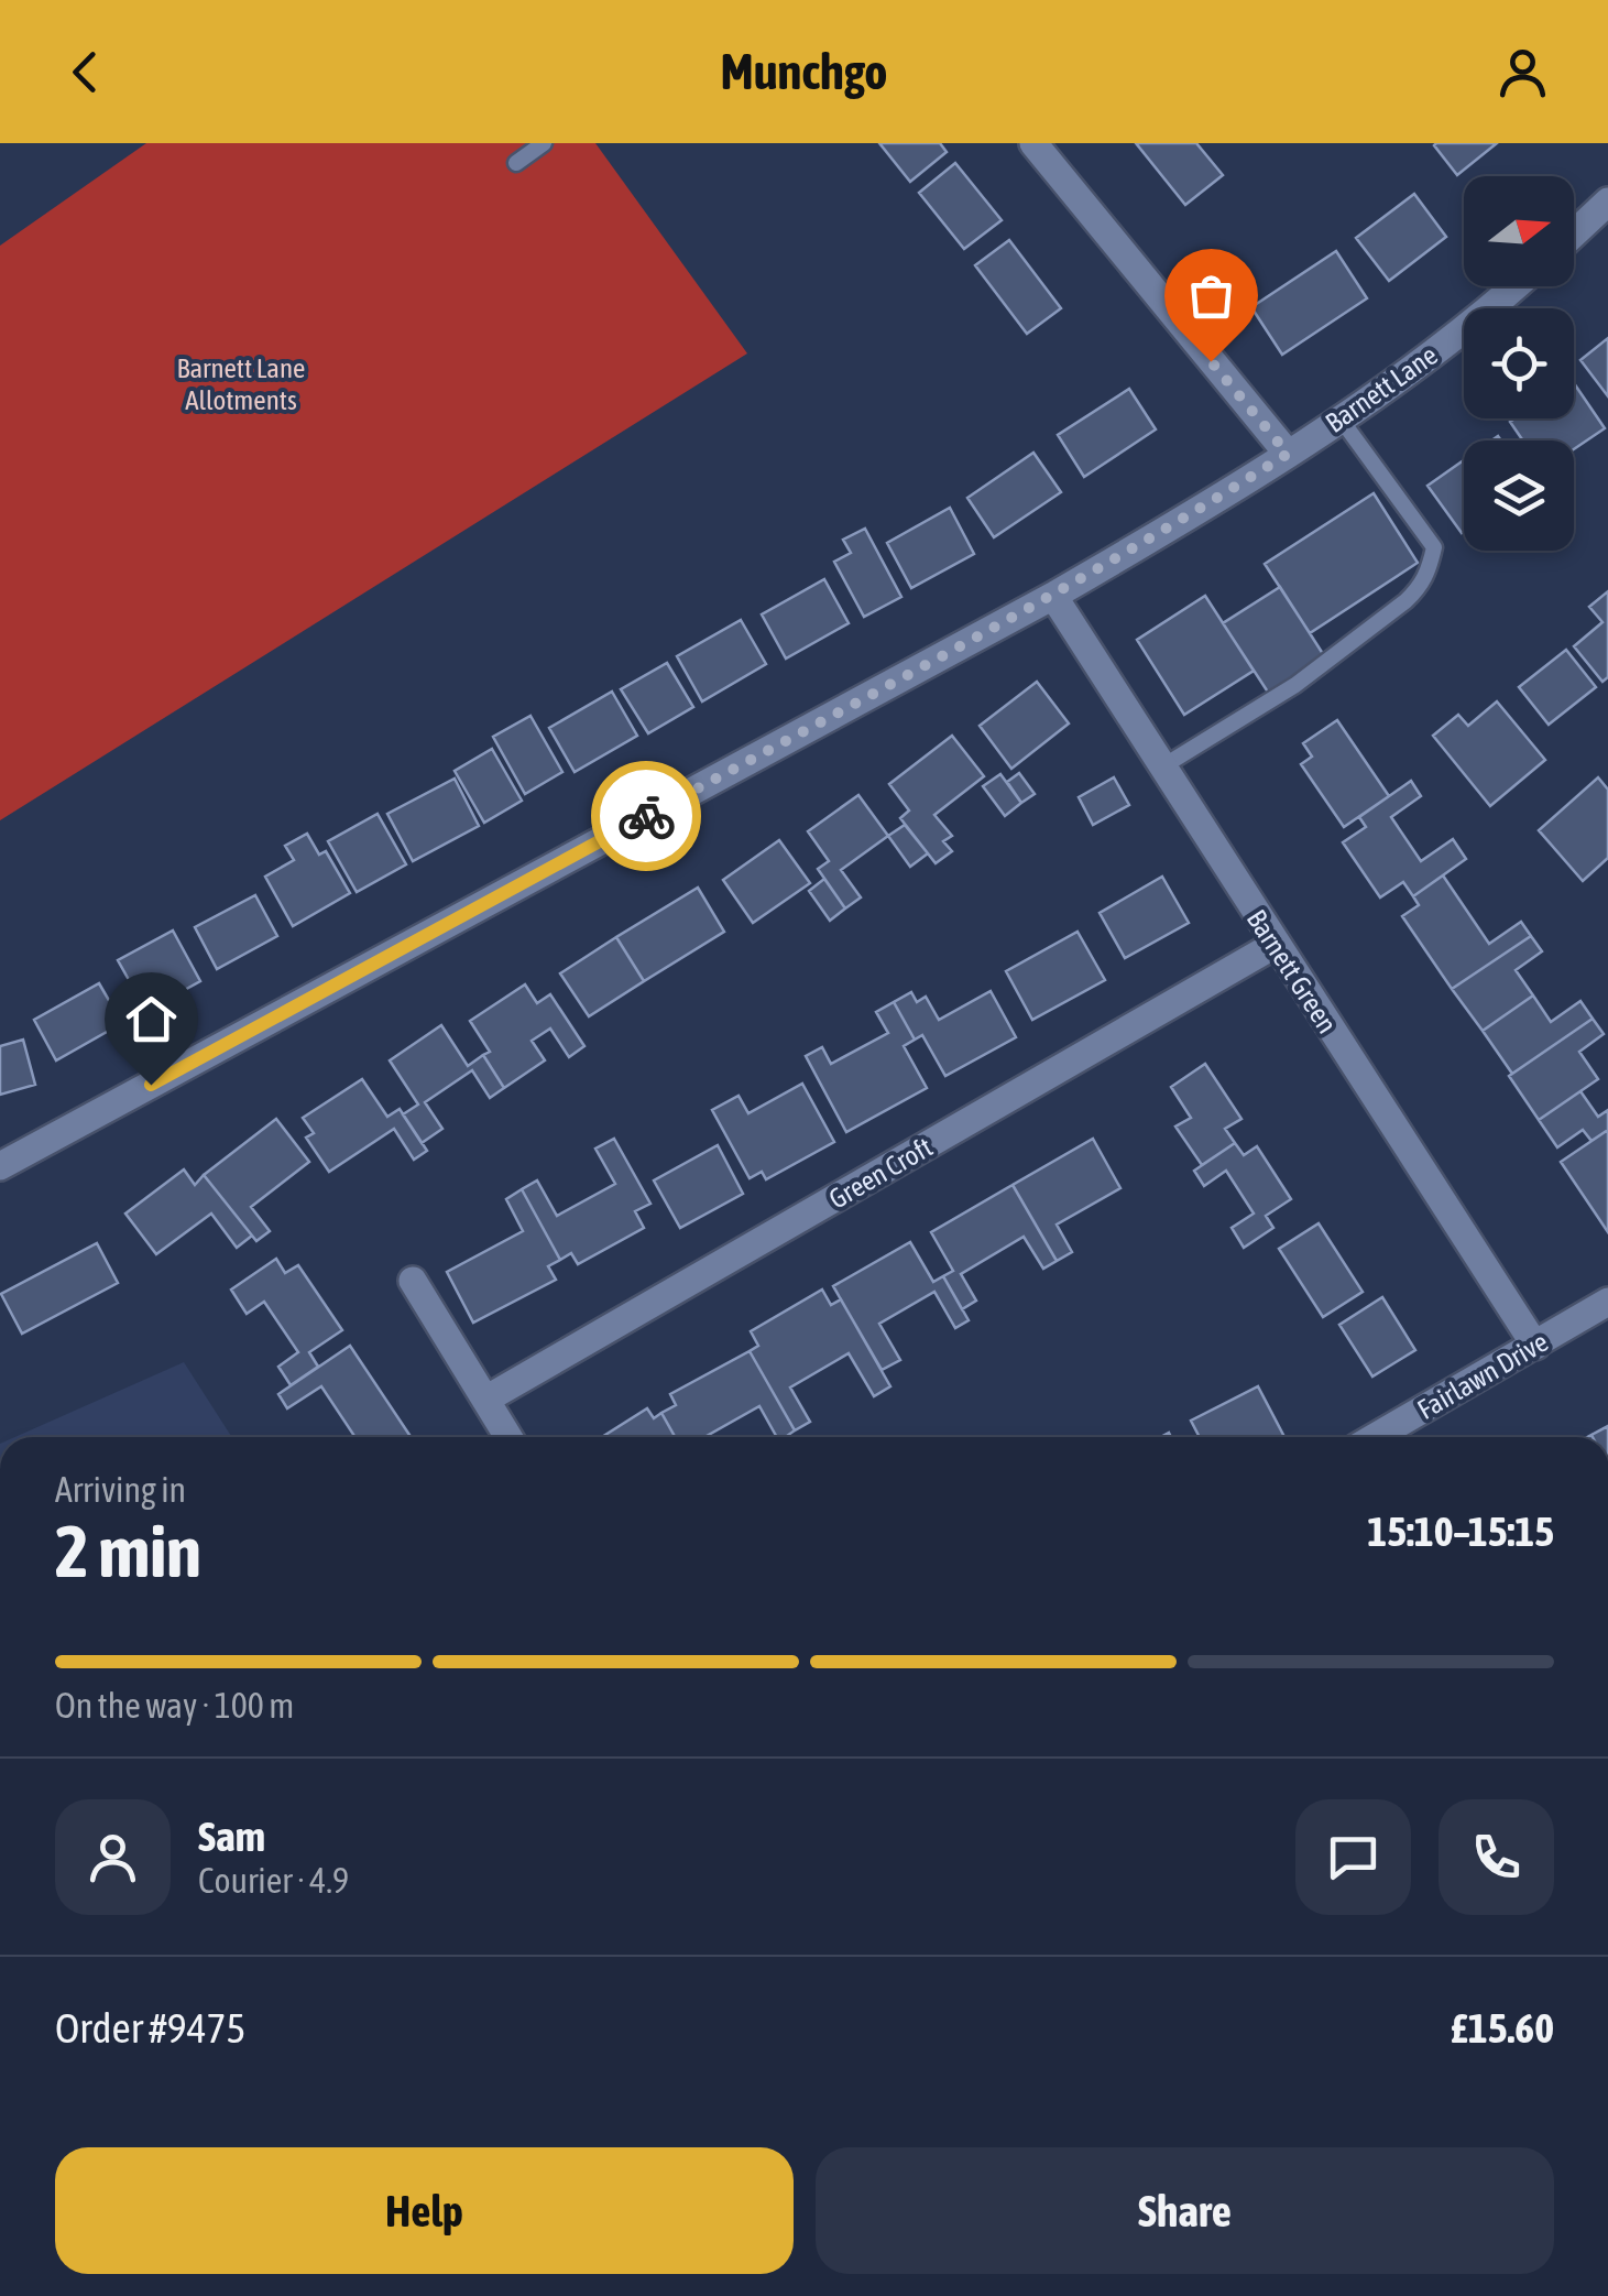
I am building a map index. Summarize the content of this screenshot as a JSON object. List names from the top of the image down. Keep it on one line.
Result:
{"streets":{"street":["Barnett Lane","Barnett Green","Green Croft","Fairlawn Drive"]},"crossings":[["Barnett Lane","Barnett Green"],["Barnett Green","Green Croft"],["Barnett Green","Fairlawn Drive"]],"parks":["Barnett Lane Allotments"],"north":"right","page":{"header":"Munchgo","heading":["2 min","Arriving in","15:10–15:15"],"panel":["Sam","Courier · 4.9","Order #9475","£15.60"],"bar":"On the way · 100 m","buttons":["Help","Share"]}}
